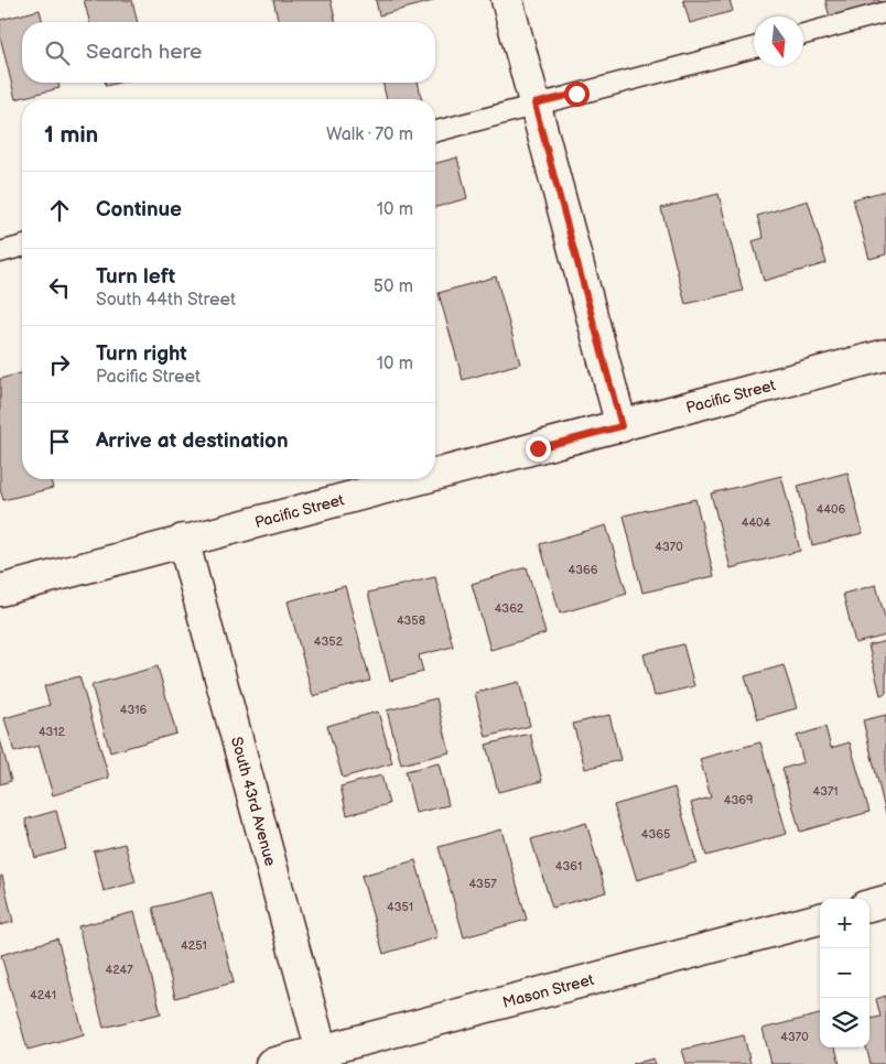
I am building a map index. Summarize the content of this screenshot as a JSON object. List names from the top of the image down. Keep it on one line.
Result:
{"streets":{"street":["Pacific Street","South 43rd Avenue","Mason Street"]},"crossings":[["Pacific Street","South 43rd Avenue"],["South 43rd Avenue","Mason Street"]],"house_numbers":["4406","4404","4370","4366","4362","4358","4352","4316","4312","4371","4369","4365","4361","4357","4351","4251","4247","4241","4370"],"north":"bottom","page":{"search":"Search here","heading":["1 min","Walk · 70 m"],"list":[["Continue","10 m"],["Turn left","South 44th Street","50 m"],["Turn right","Pacific Street","10 m"],"Arrive at destination"],"map_buttons":["+","−"]}}
